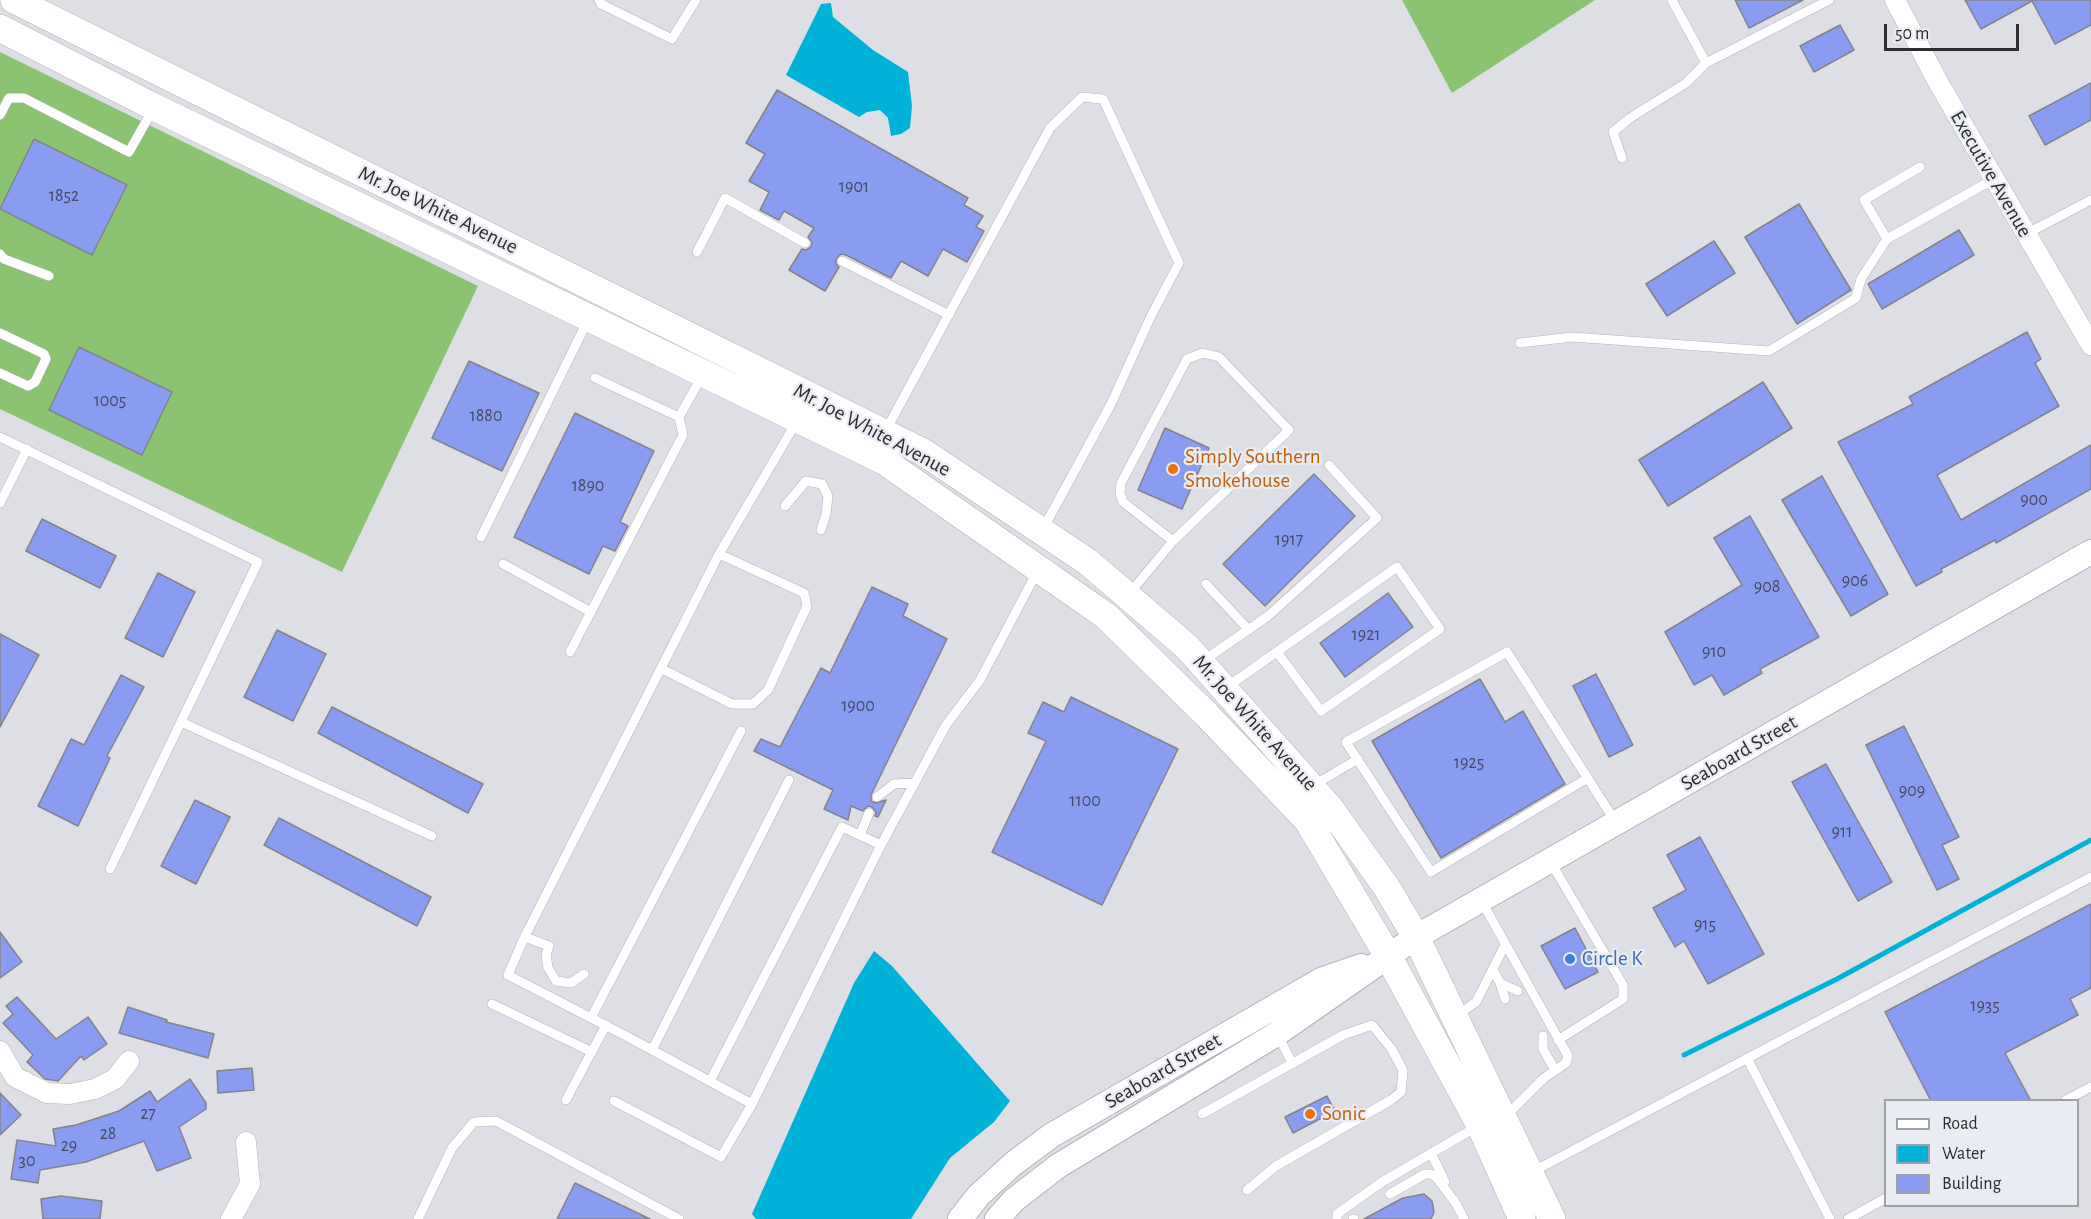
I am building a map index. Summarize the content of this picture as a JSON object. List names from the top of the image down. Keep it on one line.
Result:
{"streets":{"main road":["Mr. Joe White Avenue"],"street":["Executive Avenue","Seaboard Street"]},"crossings":[["Mr. Joe White Avenue","Seaboard Street"]],"places":["Simply Southern Smokehouse","Circle K","Sonic"],"house_numbers":["1901","1852","1005","1880","1890","900","1917","906","908","1921","910","1900","1925","909","1100","911","915","1935","27","28","29","30"],"legend":["Road","Water","Building"],"scale_bar":"50 m"}
